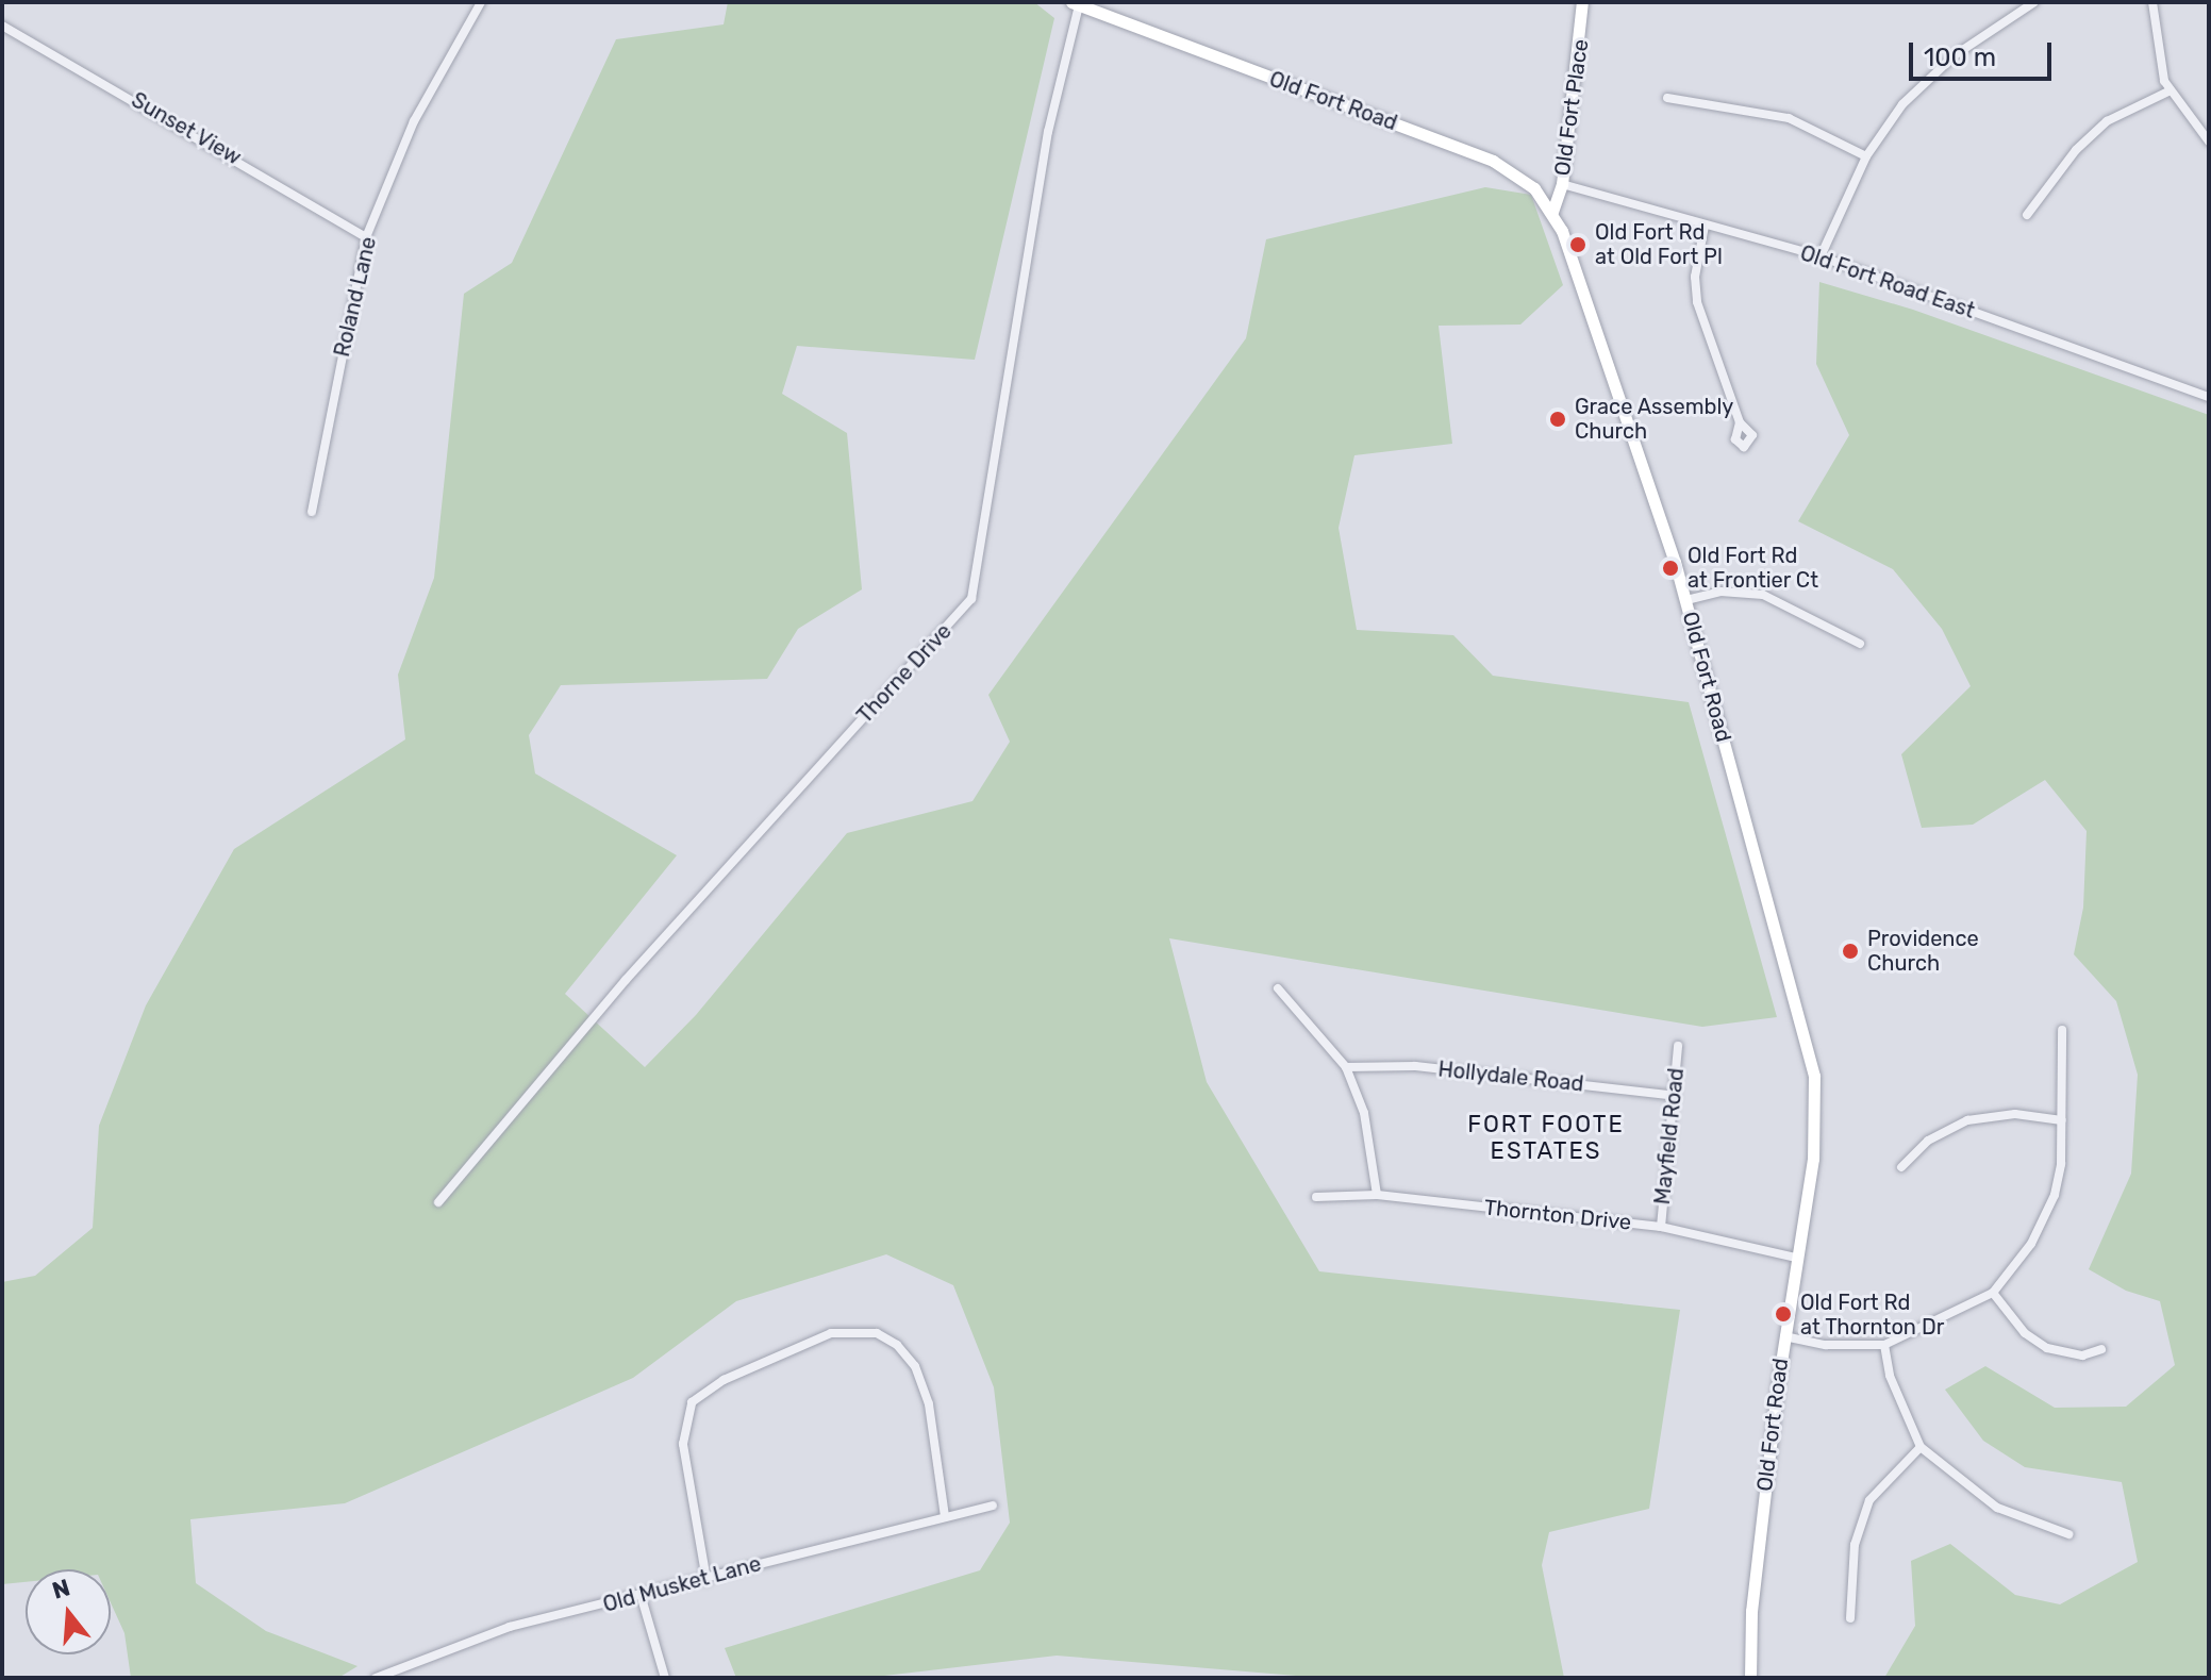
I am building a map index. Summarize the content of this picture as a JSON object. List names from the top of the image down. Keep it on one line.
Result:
{"streets":{"main road":["Old Fort Road","Old Fort Place"],"street":["Sunset View","Old Fort Road East","Roland Lane","Thorne Drive","Hollydale Road","Mayfield Road","Thornton Drive","Old Musket Lane"]},"crossings":[["Old Fort Road","Old Fort Place"],["Old Fort Road","Thorne Drive"],["Old Fort Road","Thornton Drive"],["Old Fort Place","Old Fort Road East"],["Sunset View","Roland Lane"],["Hollydale Road","Mayfield Road"],["Mayfield Road","Thornton Drive"]],"districts":["FORT FOOTE ESTATES"],"places":["Old Fort Rd at Old Fort Pl","Grace Assembly Church","Old Fort Rd at Frontier Ct","Providence Church","Old Fort Rd at Thornton Dr"],"scale_bar":"100 m","north":"top"}
